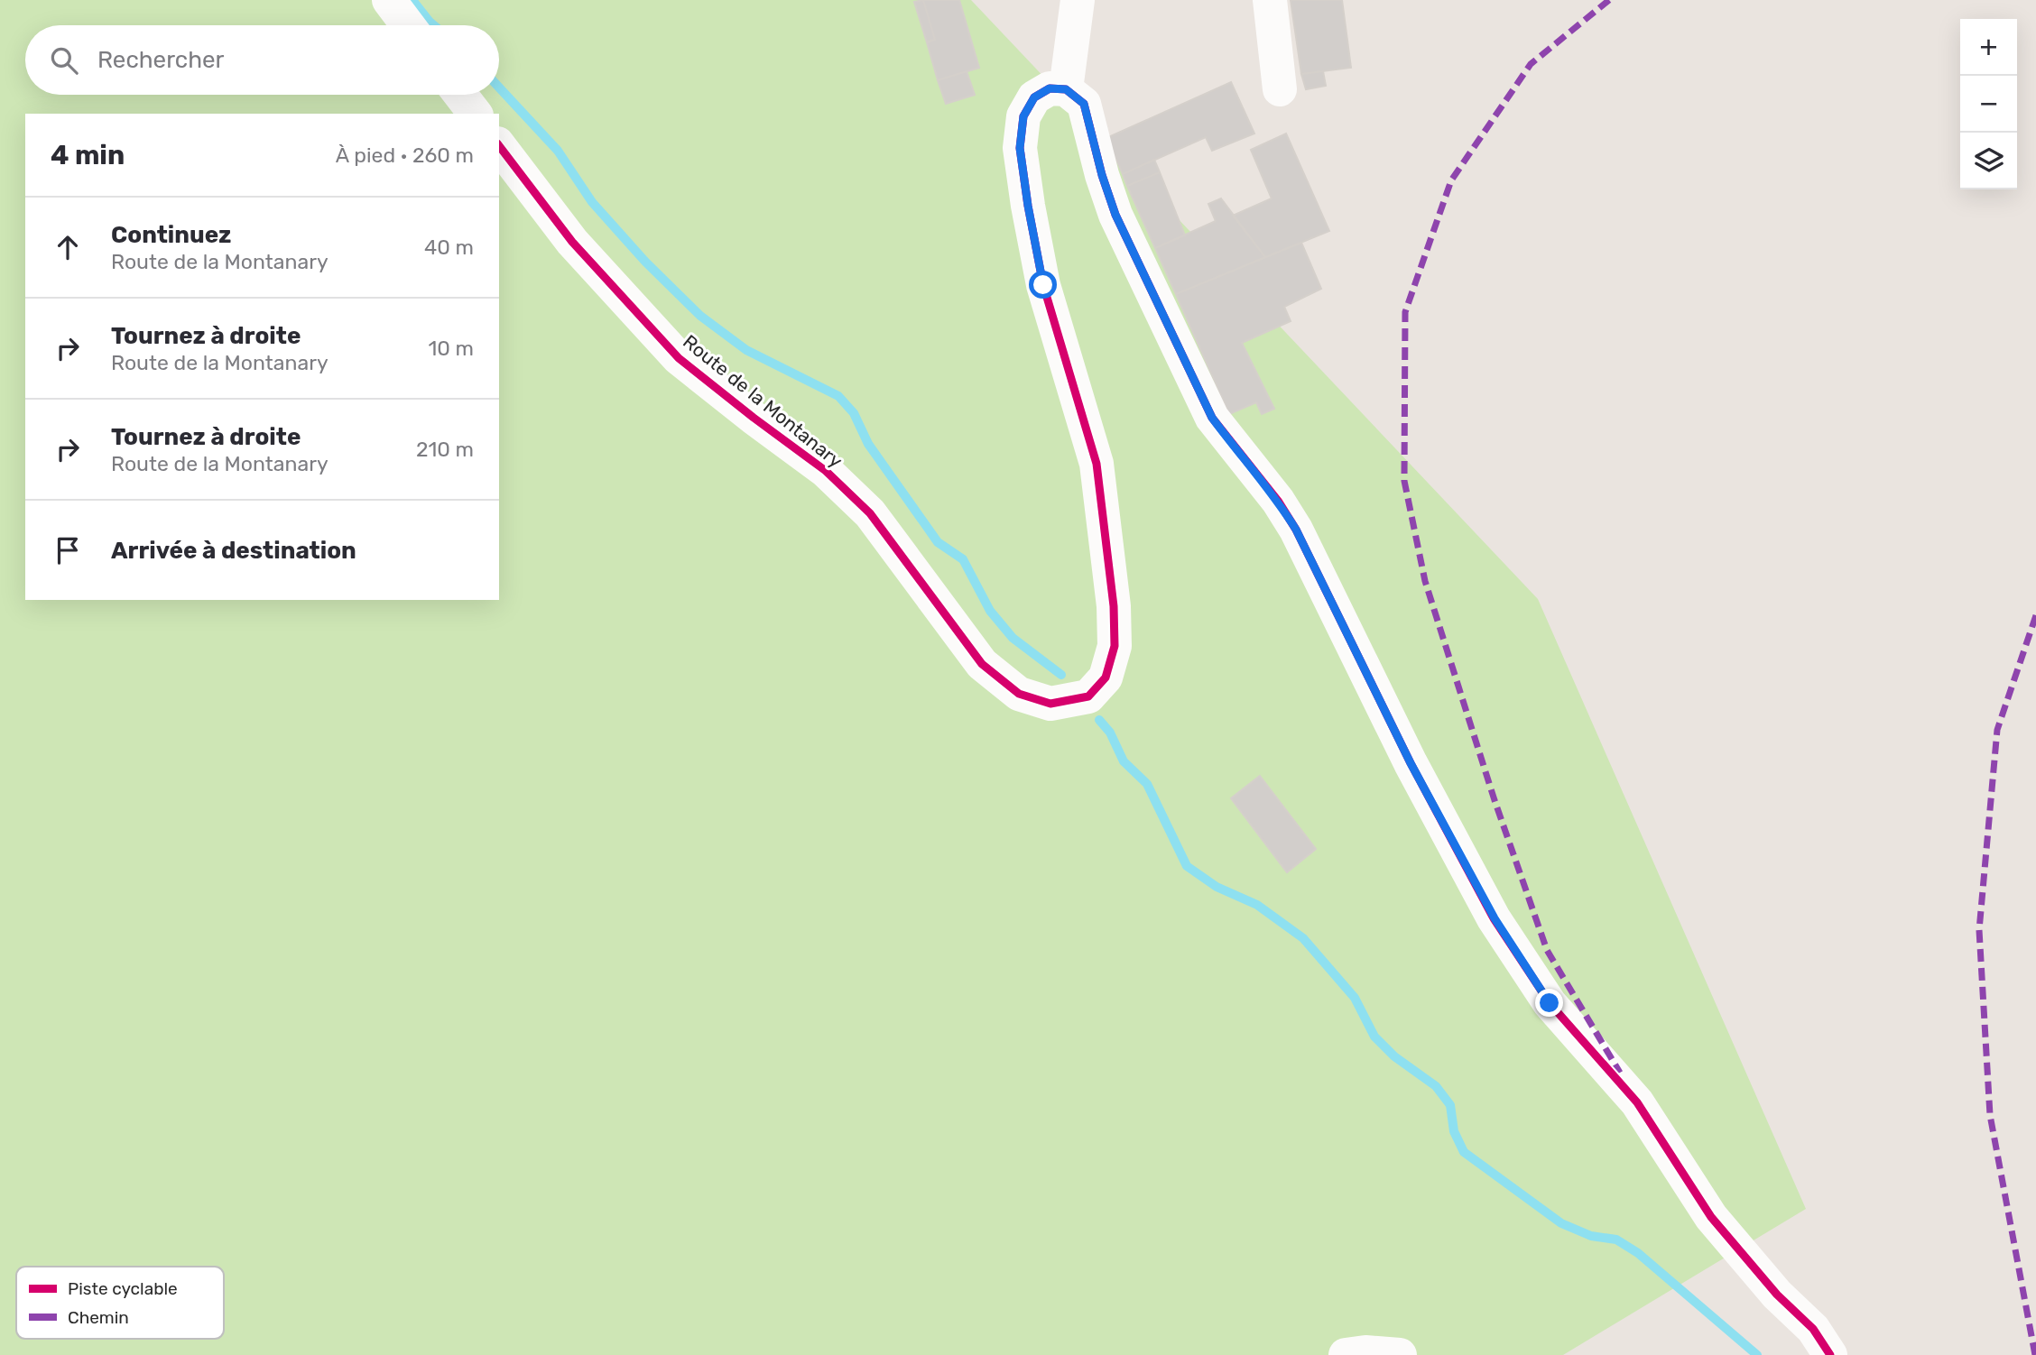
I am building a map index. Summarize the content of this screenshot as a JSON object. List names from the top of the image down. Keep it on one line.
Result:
{"streets":{"street":["Route de la Montanary"]},"legend":["Piste cyclable","Chemin"],"page":{"map_buttons":["+","−"],"search":"Rechercher","heading":["4 min","À pied · 260 m"],"list":[["Continuez","Route de la Montanary","40 m"],["Tournez à droite","Route de la Montanary","10 m"],["Tournez à droite","Route de la Montanary","210 m"],"Arrivée à destination"]}}
